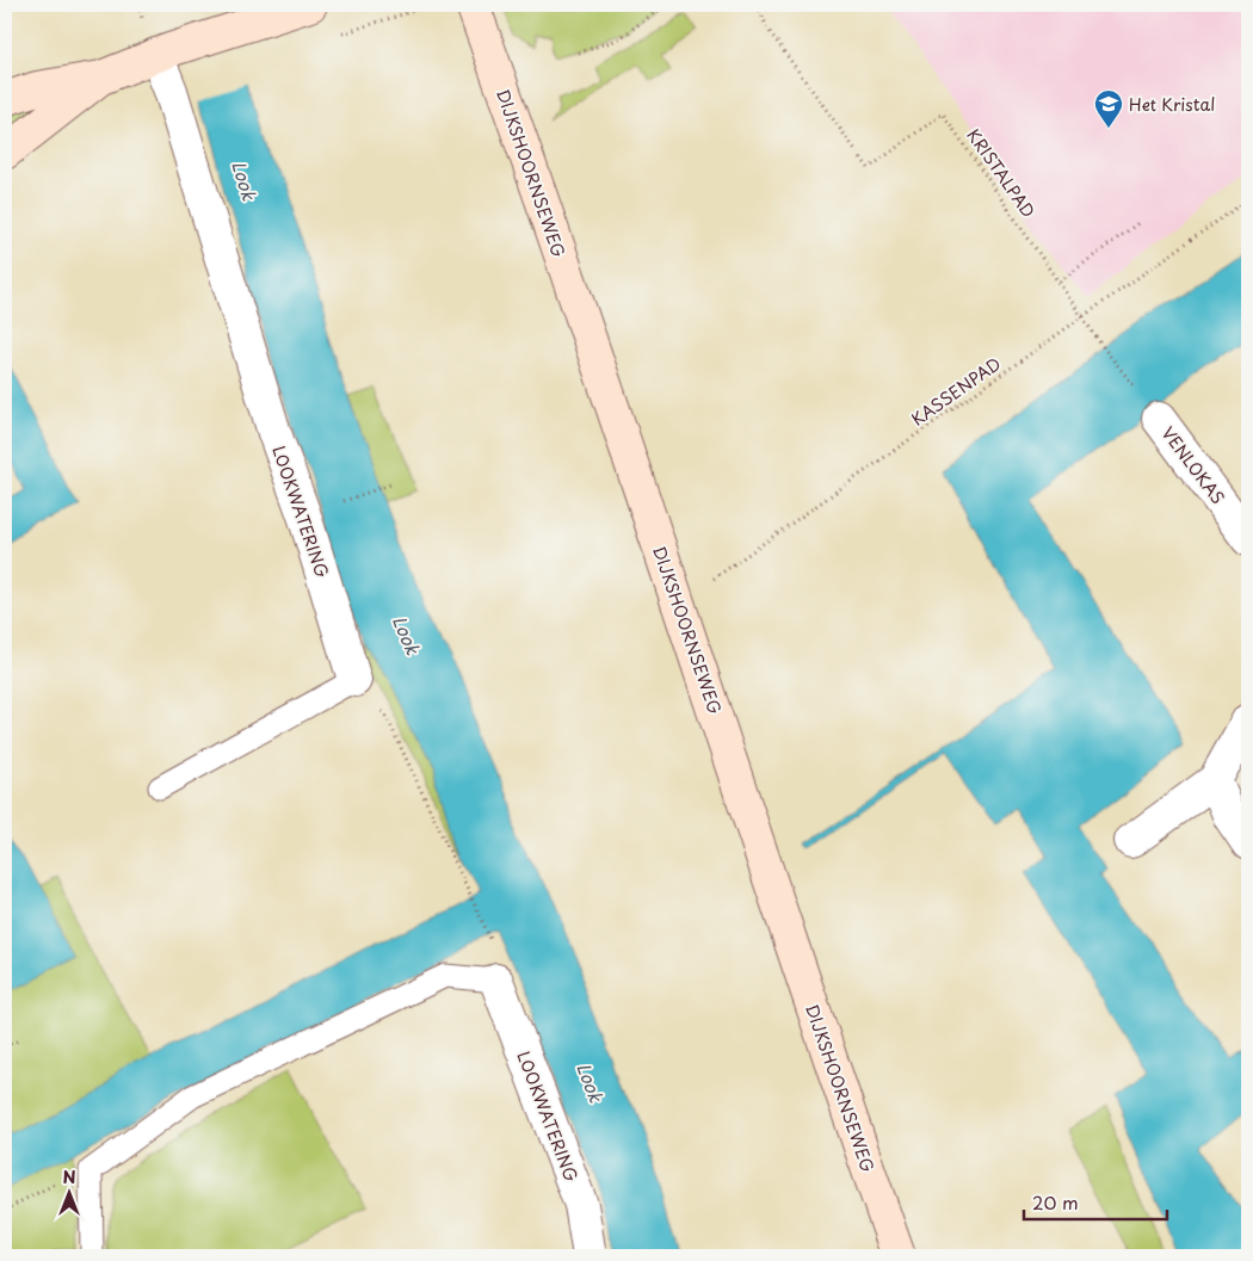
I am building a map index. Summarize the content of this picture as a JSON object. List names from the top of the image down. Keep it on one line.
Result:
{"streets":{"street":["DIJKSHOORNSEWEG","VENLOKAS","LOOKWATERING"],"path":["KRISTALPAD","KASSENPAD"]},"crossings":[["DIJKSHOORNSEWEG","KASSENPAD"],["KRISTALPAD","KASSENPAD"]],"water":["Look"],"places":{"school or university":["Het Kristal"]},"scale_bar":"20 m","north":"top"}
